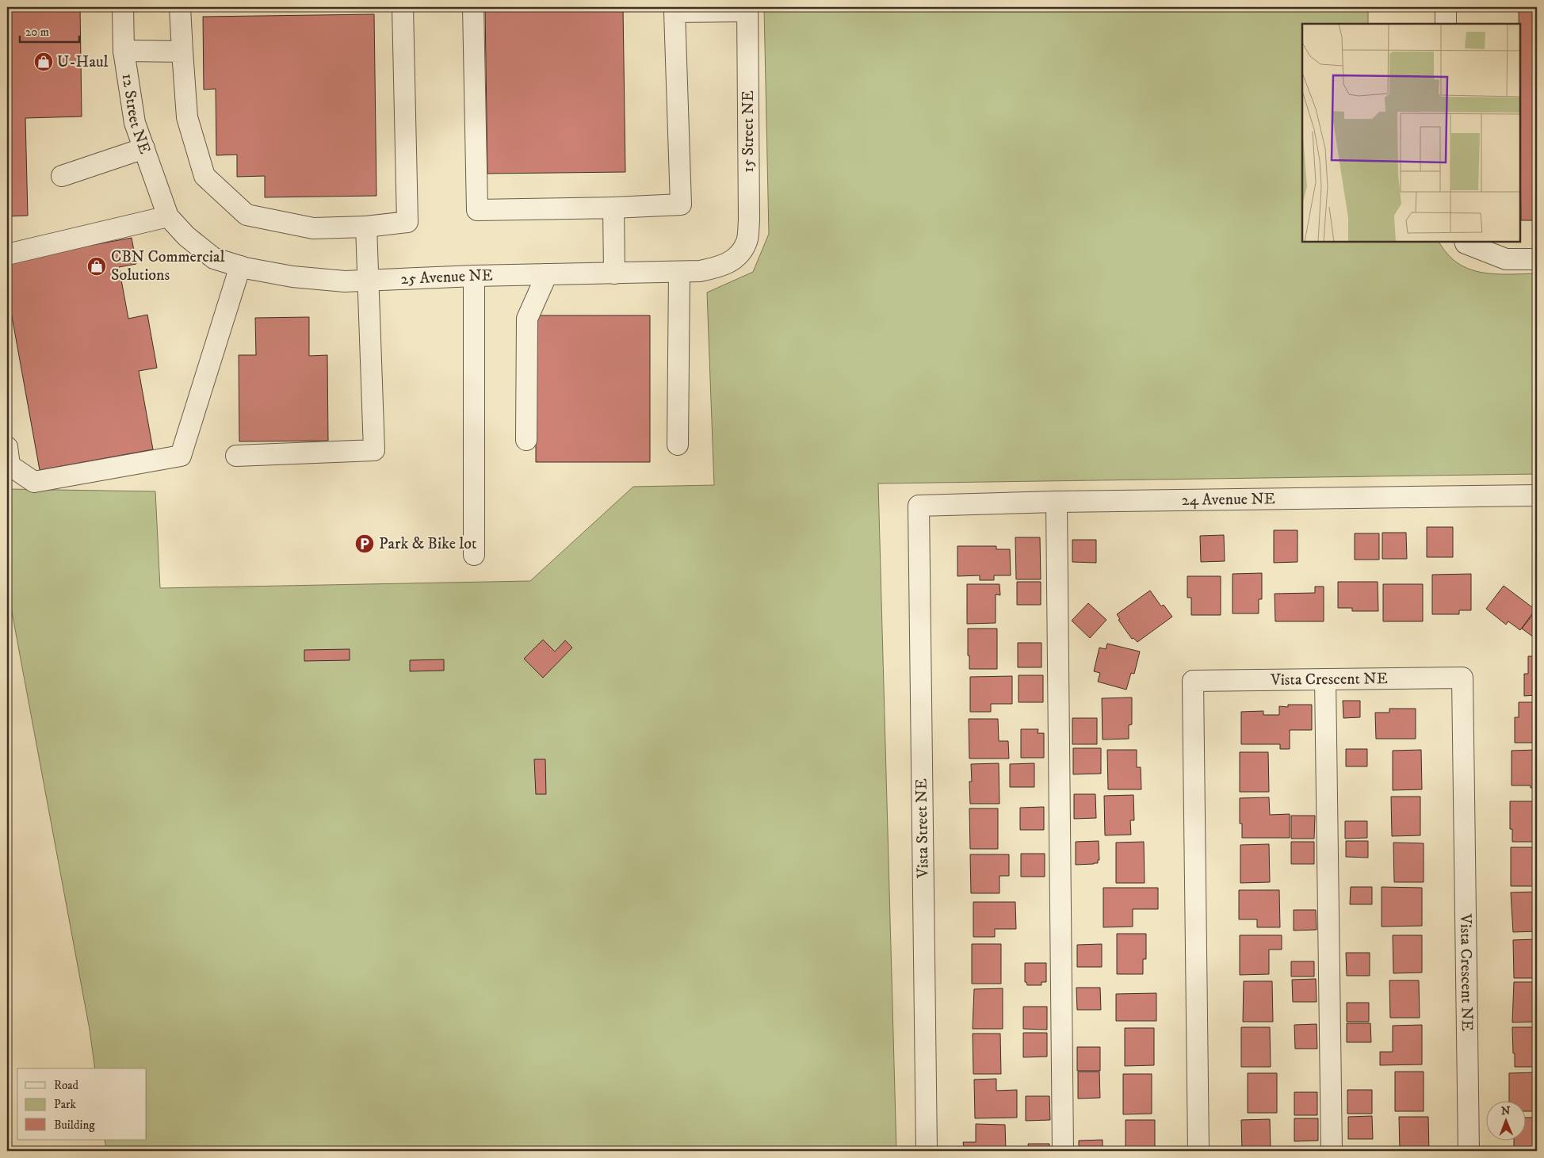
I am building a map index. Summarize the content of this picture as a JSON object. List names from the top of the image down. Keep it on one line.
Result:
{"streets":{"street":["12 Street NE","15 Street NE","25 Avenue NE","24 Avenue NE","Vista Crescent NE","Vista Street NE"]},"crossings":[["12 Street NE","25 Avenue NE"],["15 Street NE","25 Avenue NE"],["24 Avenue NE","Vista Street NE"]],"places":{"shop":["U-Haul","CBN Commercial Solutions"],"parking":["Park & Bike lot"]},"legend":["Road","Park","Building"],"scale_bar":"20 m","north":"top"}
